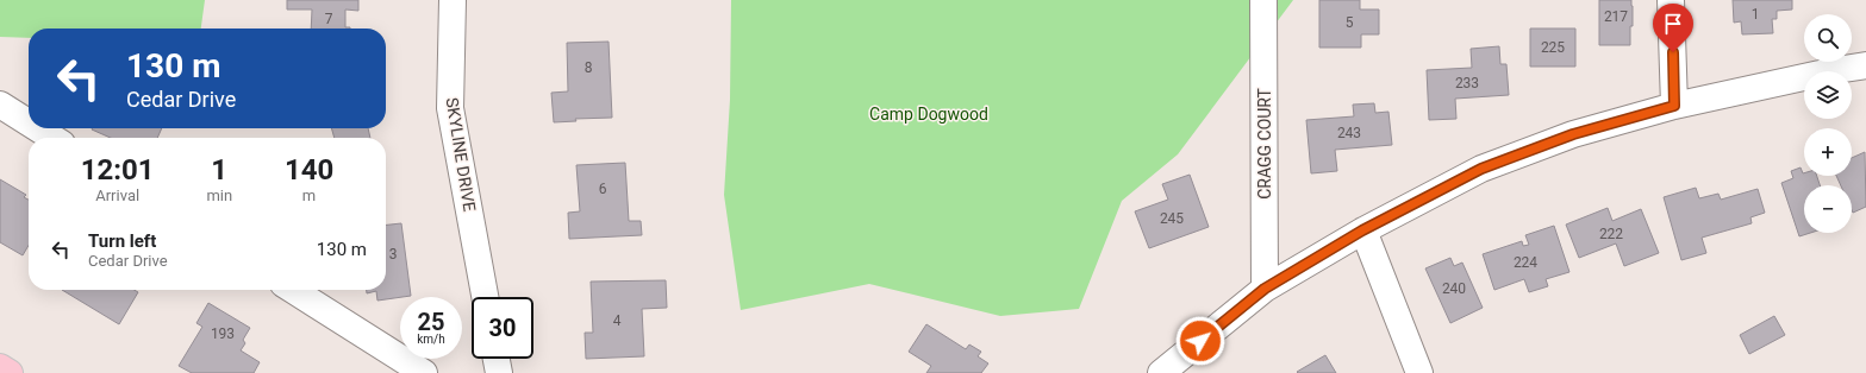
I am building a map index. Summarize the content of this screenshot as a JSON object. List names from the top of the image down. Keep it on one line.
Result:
{"streets":{"street":["CRAGG COURT","SKYLINE DRIVE"]},"parks":["Camp Dogwood"],"house_numbers":["1","217","7","5","225","8","233","243","6","245","222","3","224","240","4","193"],"page":{"map_buttons":["+","−"],"turn":["130 m","Cedar Drive"],"eta":["12:01","Arrival","1","min","140","m"],"list":[{"name":"Turn left","note":"Cedar Drive","value":"130 m"}],"speed":"25 km/h","limit":"30"}}
